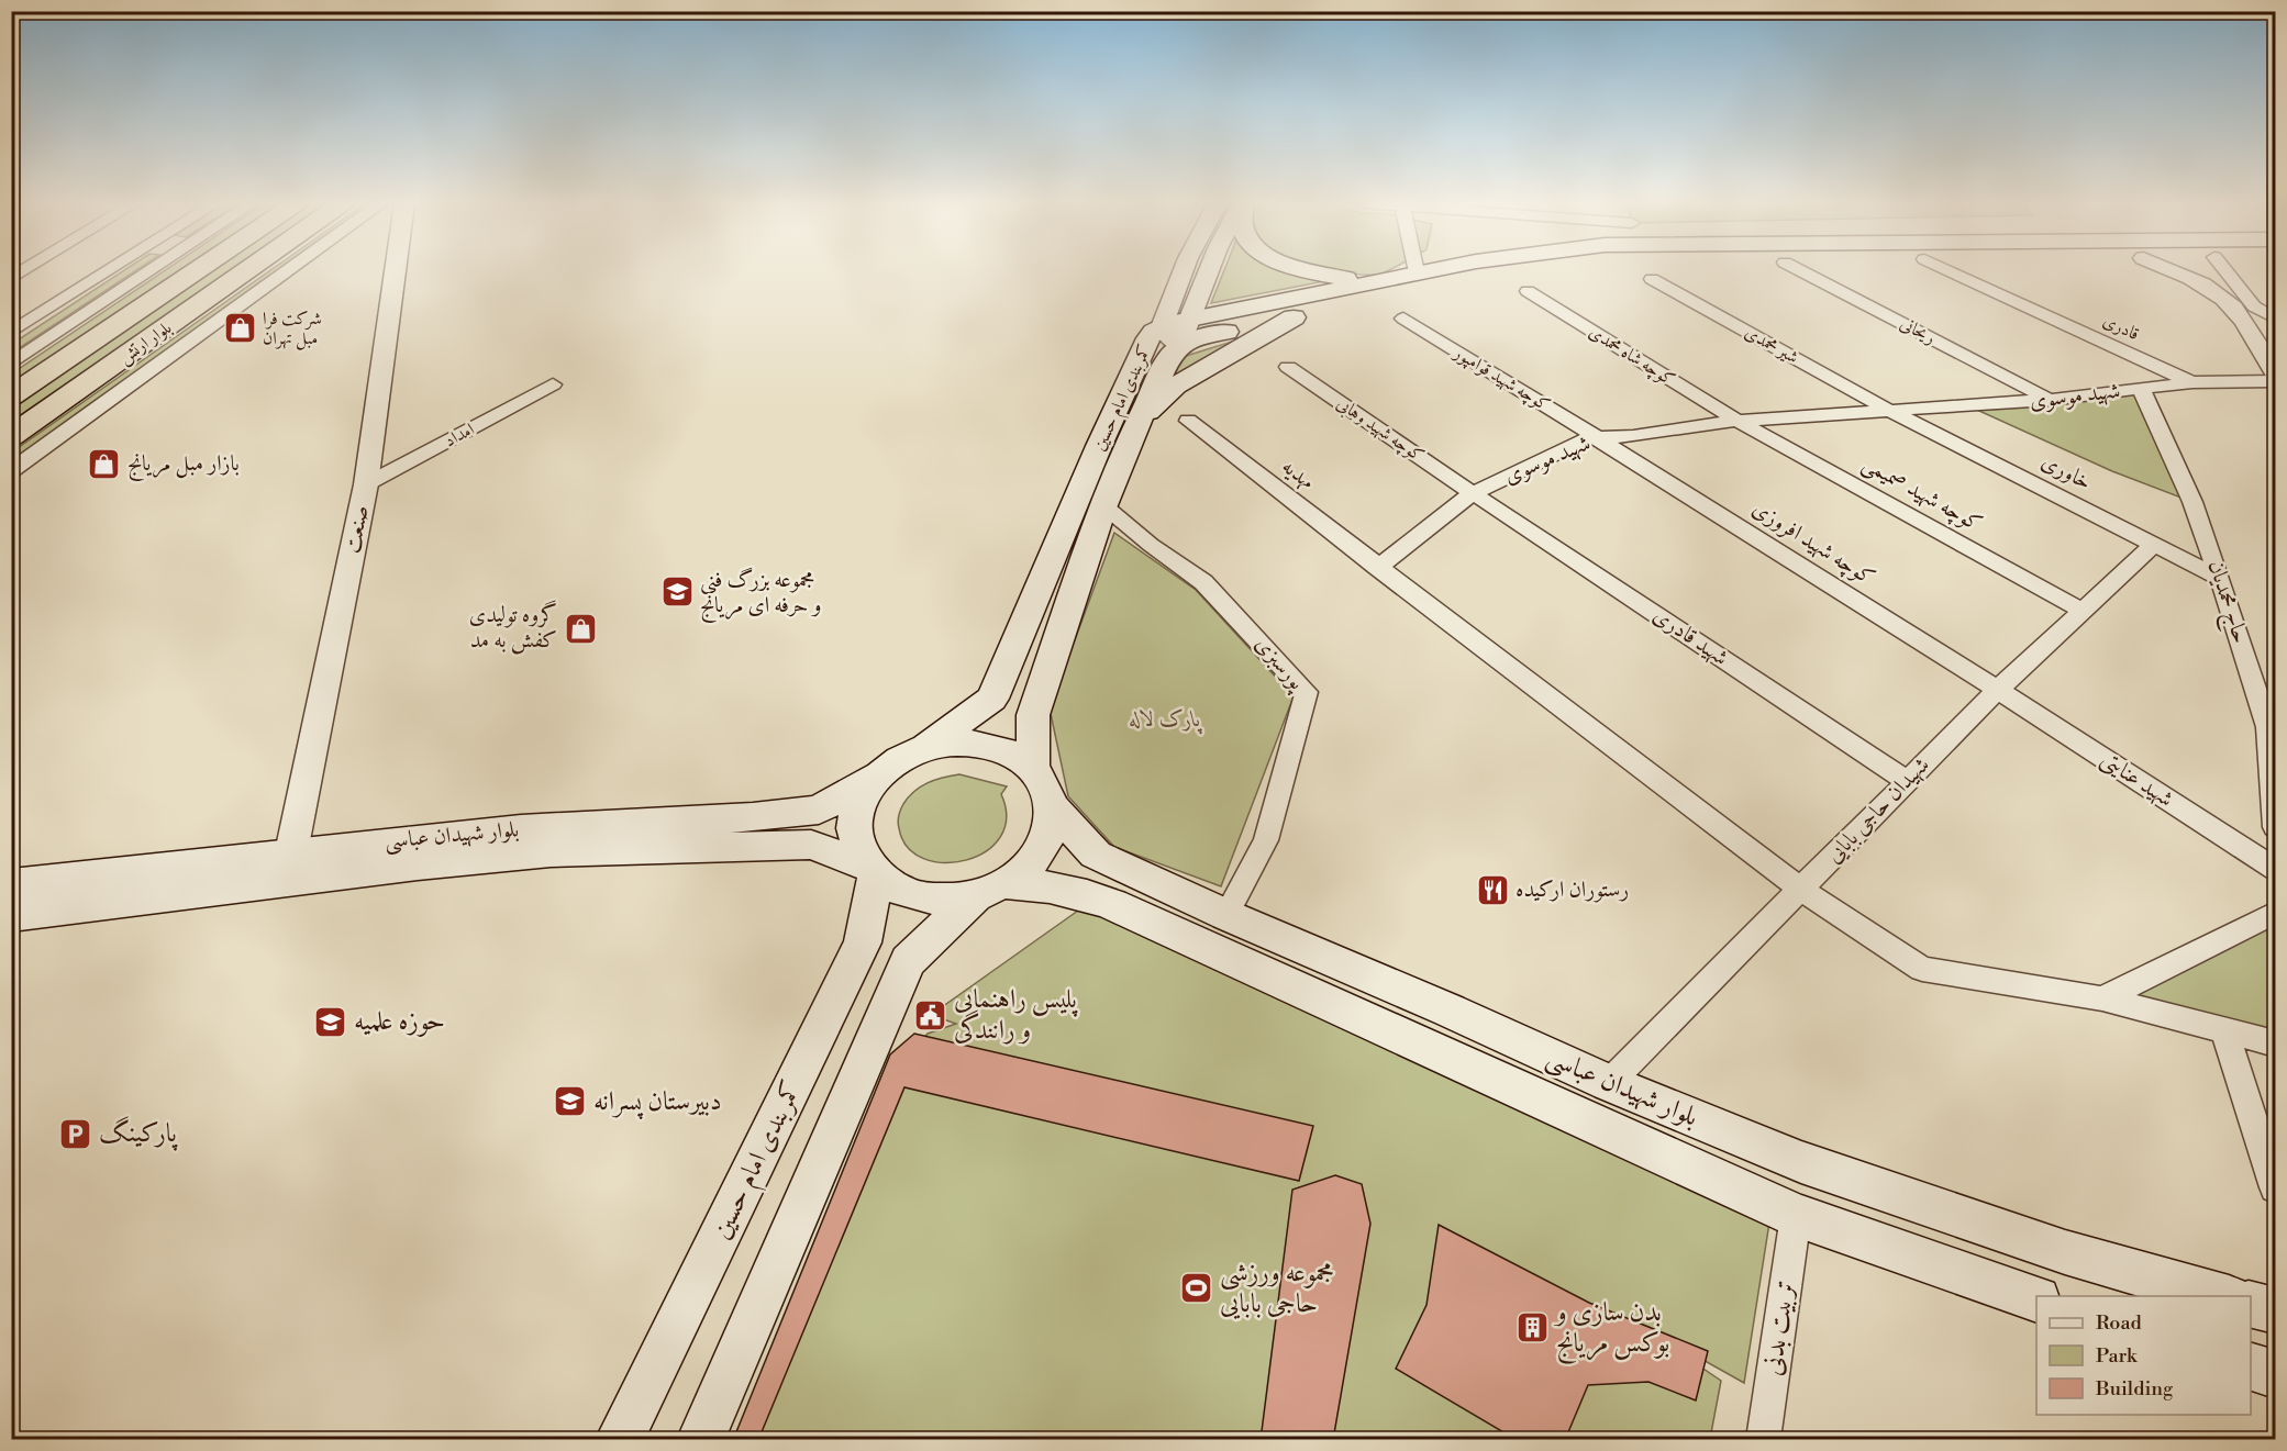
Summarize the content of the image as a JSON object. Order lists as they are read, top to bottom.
{
  "streets": {
    "highway": ["بلوار ارتش"],
    "main road": ["کمربندی امام حسین", "بلوار شهیدان عباسی"],
    "street": [
      "قادری",
      "ریحانی",
      "شیر محمدی",
      "کوچه شاه محمدی",
      "کوچه شهید قوامپور",
      "شهید موسوی",
      "کوچه شهید وهابی",
      "امداد",
      "خاوری",
      "مهدیه",
      "کوچه شهید صمیمی",
      "صنعت",
      "کوچه شهید افروزی",
      "حاج محمدیان",
      "شهید قادری",
      "پورسبزی",
      "شهید عنایتی",
      "شهیدان حاجی بابایی",
      "تربیت بدنی"
    ]
  },
  "crossings": [
    ["قادری", "شهید موسوی"],
    ["ریحانی", "شهید موسوی"],
    ["شیر محمدی", "شهید موسوی"],
    ["شیر محمدی", "خاوری"],
    ["کوچه شاه محمدی", "شهید موسوی"],
    ["کوچه شاه محمدی", "کوچه شهید صمیمی"],
    ["کوچه شهید قوامپور", "شهید موسوی"],
    ["کوچه شهید قوامپور", "کوچه شهید افروزی"],
    ["شهید موسوی", "کوچه شهید وهابی"],
    ["شهید موسوی", "خاوری"],
    ["شهید موسوی", "مهدیه"],
    ["شهید موسوی", "کوچه شهید صمیمی"],
    ["شهید موسوی", "کوچه شهید افروزی"],
    ["شهید موسوی", "حاج محمدیان"],
    ["شهید موسوی", "شهید قادری"],
    ["کمربندی امام حسین", "پورسبزی"],
    ["کمربندی امام حسین", "بلوار شهیدان عباسی"],
    ["کوچه شهید وهابی", "شهید قادری"],
    ["امداد", "صنعت"],
    ["خاوری", "حاج محمدیان"],
    ["خاوری", "شهیدان حاجی بابایی"],
    ["کوچه شهید صمیمی", "شهیدان حاجی بابایی"],
    ["صنعت", "بلوار شهیدان عباسی"],
    ["کوچه شهید افروزی", "شهید عنایتی"],
    ["کوچه شهید افروزی", "شهیدان حاجی بابایی"],
    ["شهید قادری", "شهیدان حاجی بابایی"],
    ["پورسبزی", "بلوار شهیدان عباسی"],
    ["شهید عنایتی", "شهیدان حاجی بابایی"],
    ["شهیدان حاجی بابایی", "بلوار شهیدان عباسی"],
    ["بلوار شهیدان عباسی", "تربیت بدنی"]
  ],
  "parks": ["پارک لاله"],
  "places": {
    "shop": ["شرکت فرا مبل تهران", "بازار مبل مریانج", "گروه تولیدی کفش به مد"],
    "school or university": ["مجموعه بزرگ فنی و حرفه ای مریانج", "حوزه علمیه", "دبیرستان پسرانه"],
    "restaurant": ["رستوران ارکیده"],
    "public building": ["پلیس راهنمایی و رانندگی"],
    "parking": ["پارکینگ"],
    "sports": ["مجموعه ورزشی حاجی بابایی"],
    "building": ["بدن سازی و بوکس مریانج"]
  },
  "legend": ["Road", "Park", "Building"]
}
